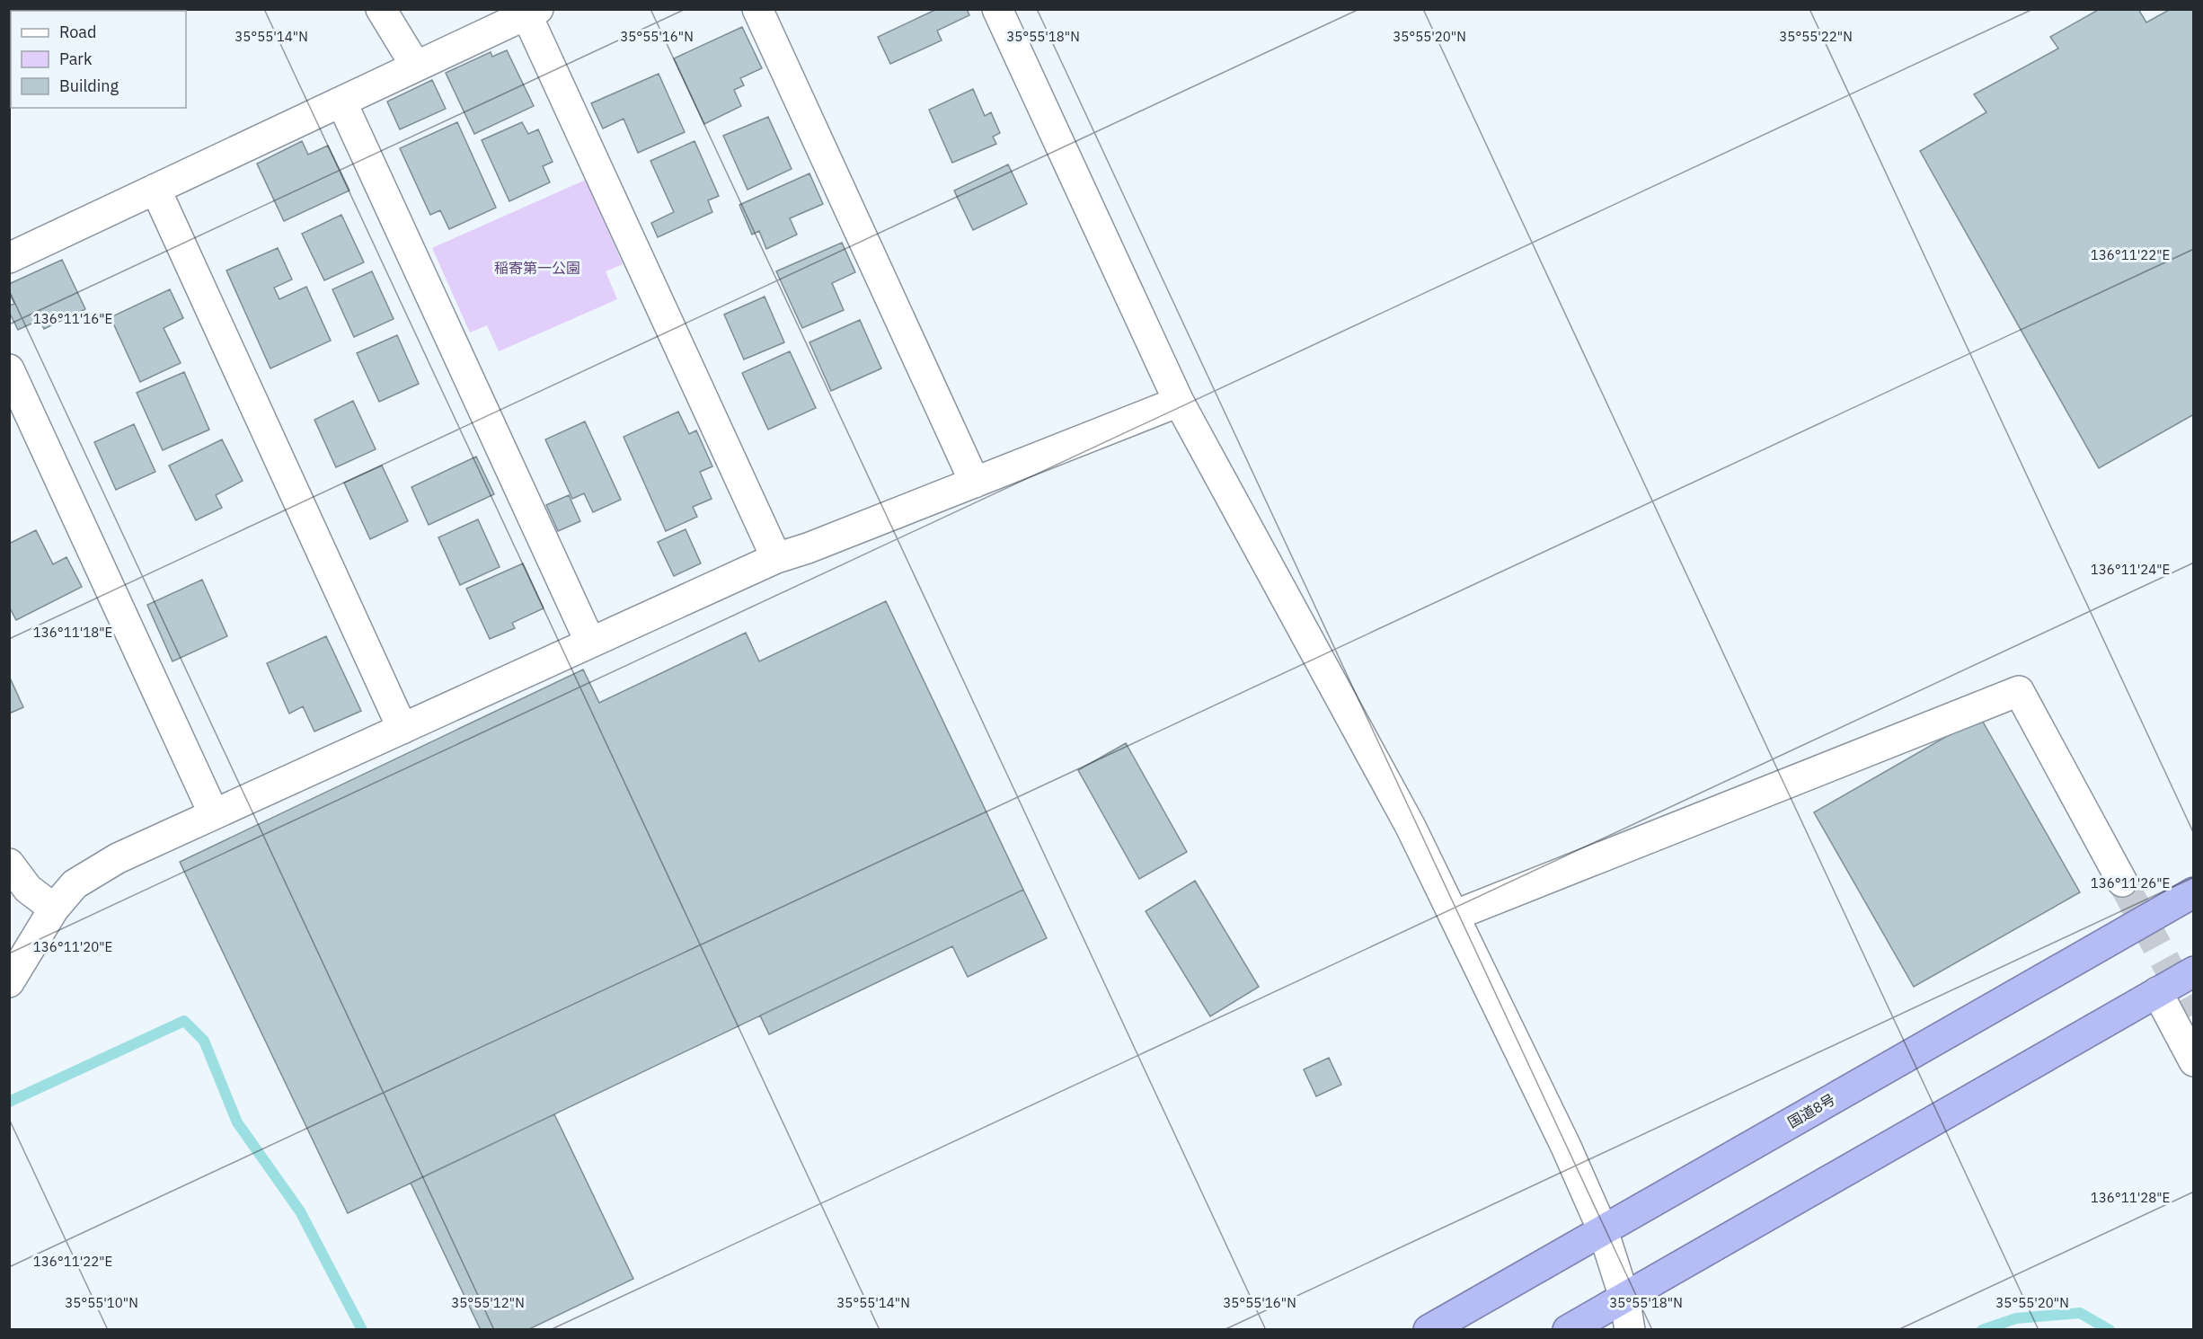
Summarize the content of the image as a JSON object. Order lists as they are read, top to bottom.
{
  "streets": {
    "highway": ["国道8号"]
  },
  "parks": ["稲寄第一公園"],
  "legend": ["Road", "Park", "Building"],
  "coordinates": [
    "35°55'14\"N",
    "35°55'16\"N",
    "35°55'18\"N",
    "35°55'20\"N",
    "35°55'22\"N",
    "136°11'22\"E",
    "136°11'16\"E",
    "136°11'24\"E",
    "136°11'18\"E",
    "136°11'26\"E",
    "136°11'20\"E",
    "136°11'28\"E",
    "35°55'10\"N",
    "35°55'12\"N"
  ]
}
